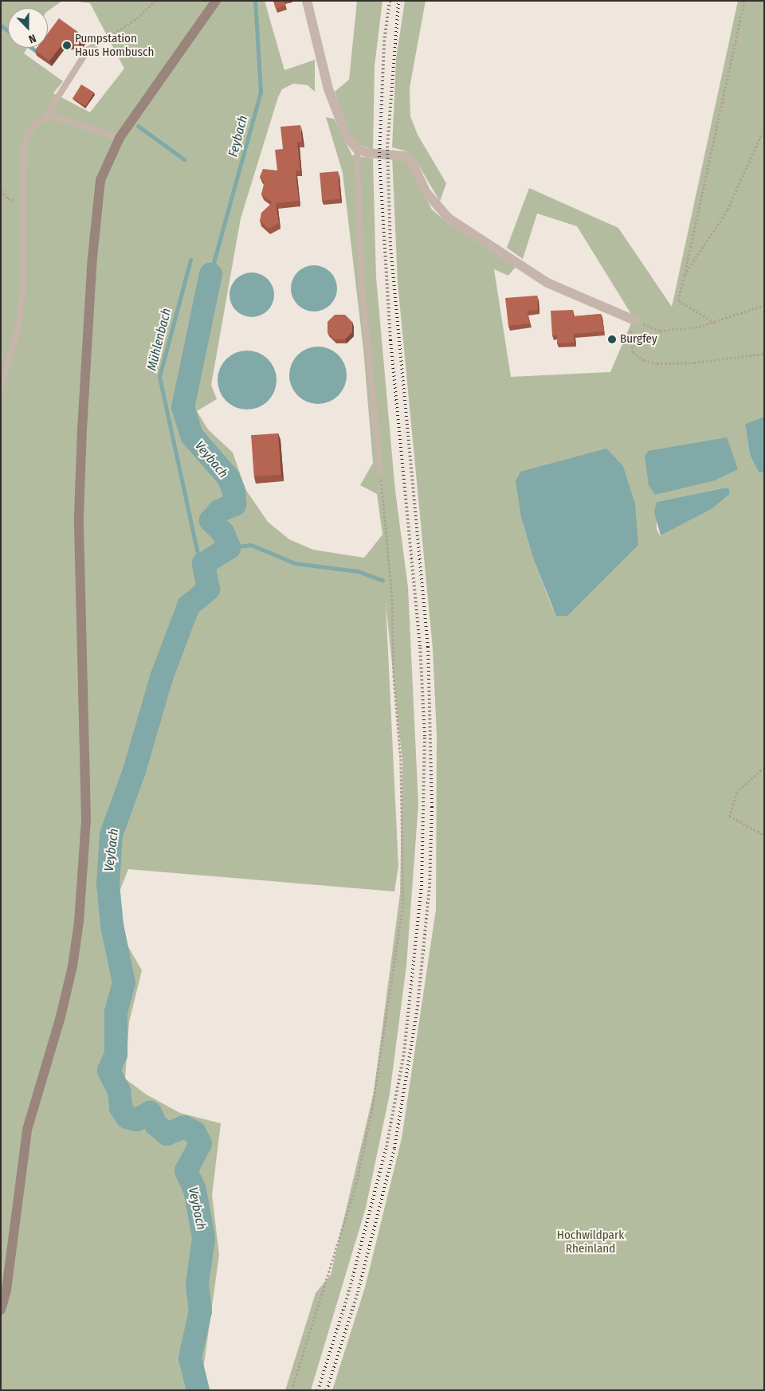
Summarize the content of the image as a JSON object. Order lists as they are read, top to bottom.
{
  "water": ["Feybach", "Mühlenbach", "Veybach"],
  "parks": ["Hochwildpark Rheinland"],
  "places": ["Pumpstation Haus Hombusch", "Burgfey"],
  "north": "bottom"
}
